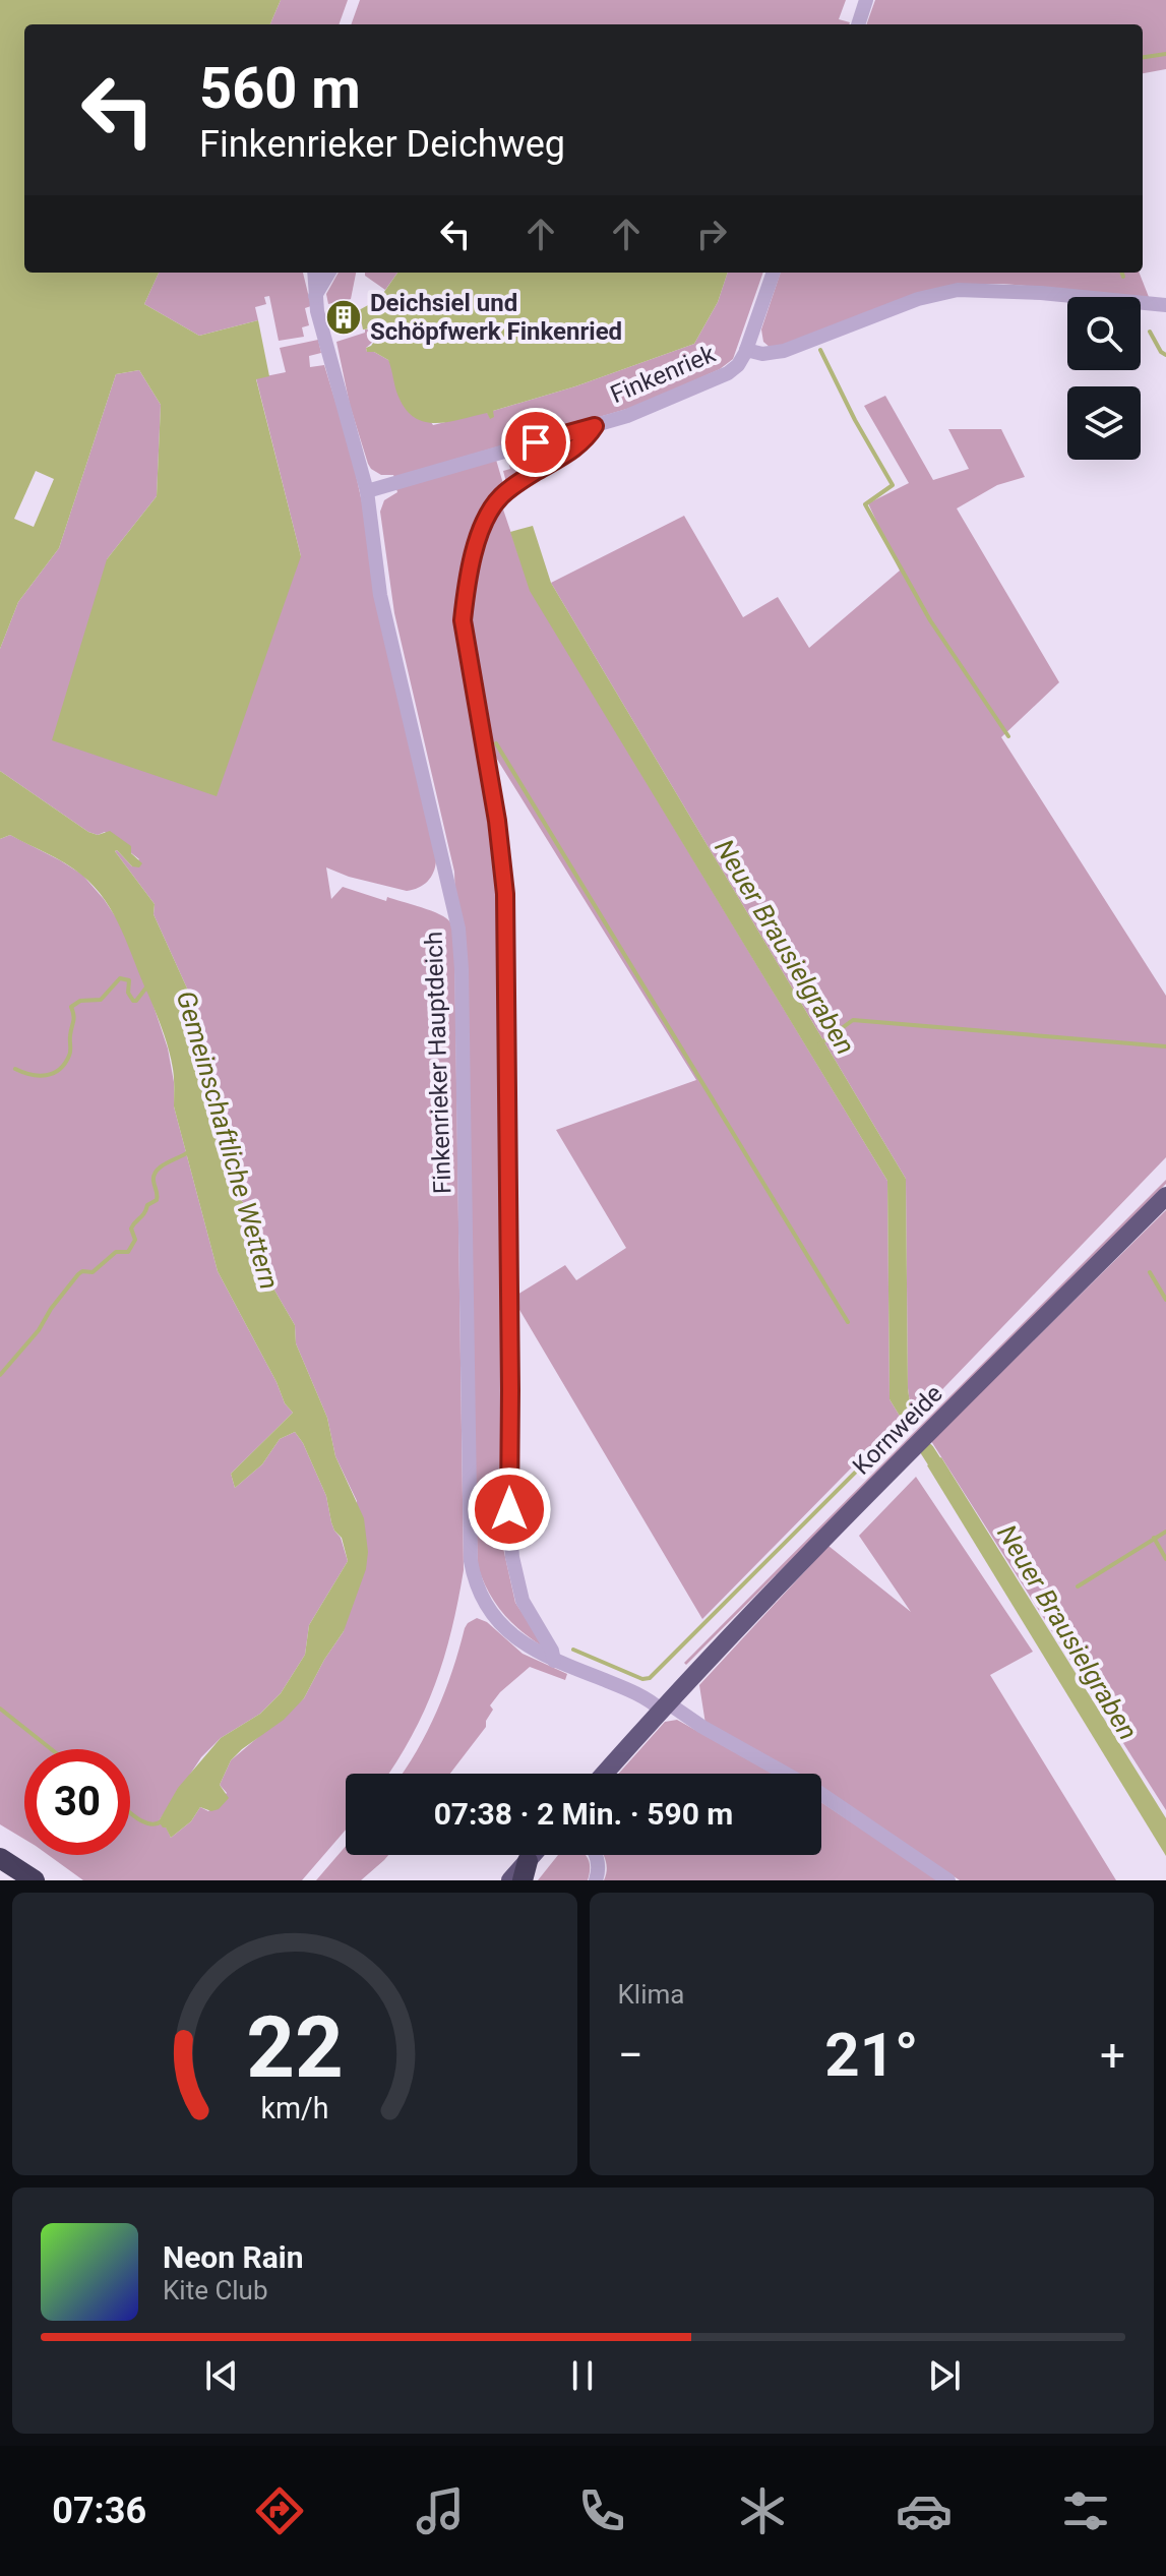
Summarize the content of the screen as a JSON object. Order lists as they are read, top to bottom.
{
  "streets": {
    "main road": ["Kornweide"],
    "street": ["Finkenriek", "Finkenrieker Hauptdeich"]
  },
  "crossings": [
    ["Finkenriek", "Finkenrieker Hauptdeich"],
    ["Finkenrieker Hauptdeich", "Kornweide"]
  ],
  "water": ["Neuer Brausielgraben", "Gemeinschaftliche Wettern"],
  "places": {
    "building": ["Deichsiel und Schöpfwerk Finkenried"]
  },
  "page": {
    "turn": ["560 m", "Finkenrieker Deichweg"],
    "limit": "30",
    "trip": "07:38 · 2 Min. · 590 m",
    "tile": "Klima",
    "heat": ["−", "21°", "+"],
    "song": ["Neon Rain", "Kite Club"],
    "tabs": "07:36",
    "gauge": ["22", "km/h"]
  }
}
